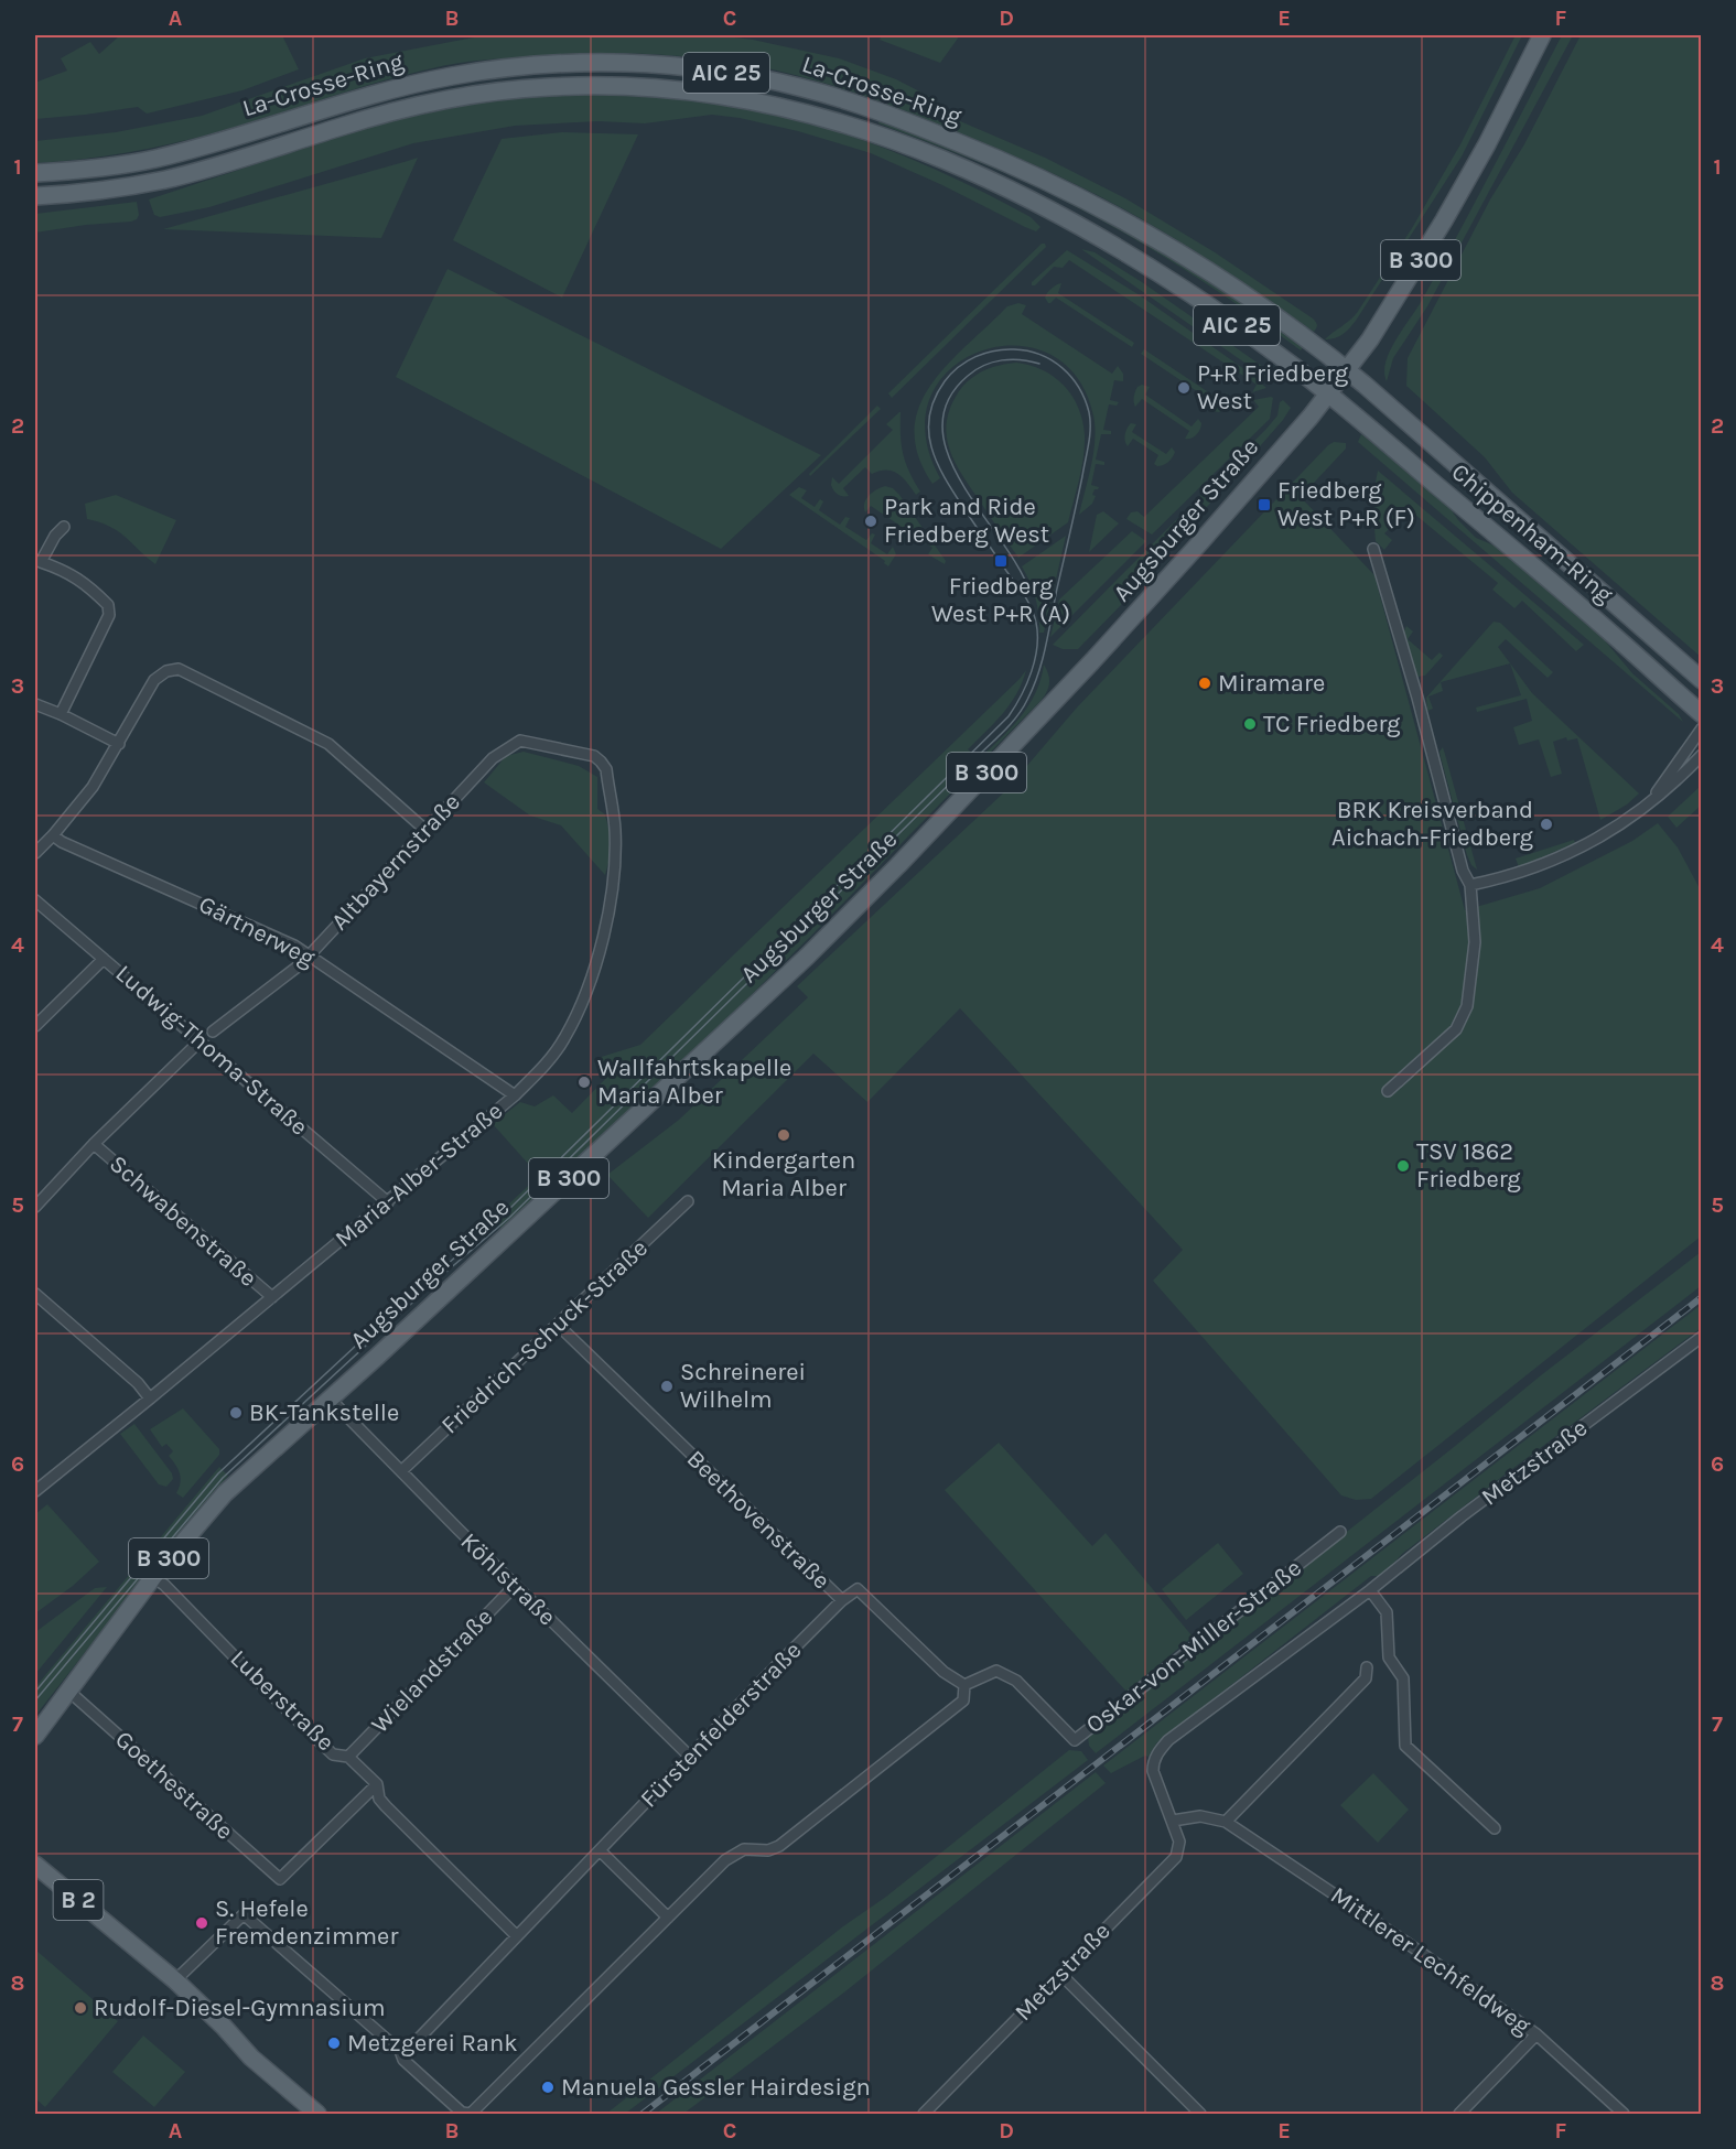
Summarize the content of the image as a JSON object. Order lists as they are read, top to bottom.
{
  "streets": {
    "main road": [
      "AIC 25",
      "La-Crosse-Ring",
      "B 300",
      "Augsburger Straße",
      "Chippenham-Ring",
      "B 2"
    ],
    "street": [
      "Altbayernstraße",
      "Gärtnerweg",
      "Ludwig-Thoma-Straße",
      "Maria-Alber-Straße",
      "Schwabenstraße",
      "Friedrich-Schuck-Straße",
      "Metzstraße",
      "Beethovenstraße",
      "Köhlstraße",
      "Oskar-von-Miller-Straße",
      "Wielandstraße",
      "Luberstraße",
      "Fürstenfelderstraße",
      "Goethestraße",
      "Mittlerer Lechfeldweg"
    ]
  },
  "crossings": [
    ["La-Crosse-Ring", "Augsburger Straße"],
    ["La-Crosse-Ring", "Chippenham-Ring"],
    ["Augsburger Straße", "Chippenham-Ring"],
    ["Augsburger Straße", "Köhlstraße"],
    ["Augsburger Straße", "Luberstraße"],
    ["Augsburger Straße", "Goethestraße"],
    ["Altbayernstraße", "Gärtnerweg"],
    ["Altbayernstraße", "Maria-Alber-Straße"],
    ["Gärtnerweg", "Maria-Alber-Straße"],
    ["Ludwig-Thoma-Straße", "Maria-Alber-Straße"],
    ["Maria-Alber-Straße", "Schwabenstraße"],
    ["Friedrich-Schuck-Straße", "Beethovenstraße"],
    ["Friedrich-Schuck-Straße", "Köhlstraße"],
    ["Beethovenstraße", "Oskar-von-Miller-Straße"],
    ["Beethovenstraße", "Fürstenfelderstraße"],
    ["Köhlstraße", "Wielandstraße"],
    ["Köhlstraße", "Fürstenfelderstraße"],
    ["Wielandstraße", "Luberstraße"],
    ["Luberstraße", "Fürstenfelderstraße"],
    ["Luberstraße", "Goethestraße"]
  ],
  "places": {
    "other": [
      "P+R Friedberg West",
      "Park and Ride Friedberg West",
      "Miramare",
      "TC Friedberg",
      "BRK Kreisverband Aichach-Friedberg",
      "Wallfahrtskapelle Maria Alber",
      "Kindergarten Maria Alber",
      "TSV 1862 Friedberg",
      "Schreinerei Wilhelm",
      "BK-Tankstelle",
      "S. Hefele Fremdenzimmer",
      "Rudolf-Diesel-Gymnasium",
      "Metzgerei Rank",
      "Manuela Gessler Hairdesign"
    ],
    "transit": ["Friedberg West P+R (F)", "Friedberg West P+R (A)"]
  },
  "grid": {
    "columns": [
      "A",
      "B",
      "C",
      "D",
      "E",
      "F"
    ],
    "rows": [
      "1",
      "2",
      "3",
      "4",
      "5",
      "6",
      "7",
      "8"
    ]
  }
}
